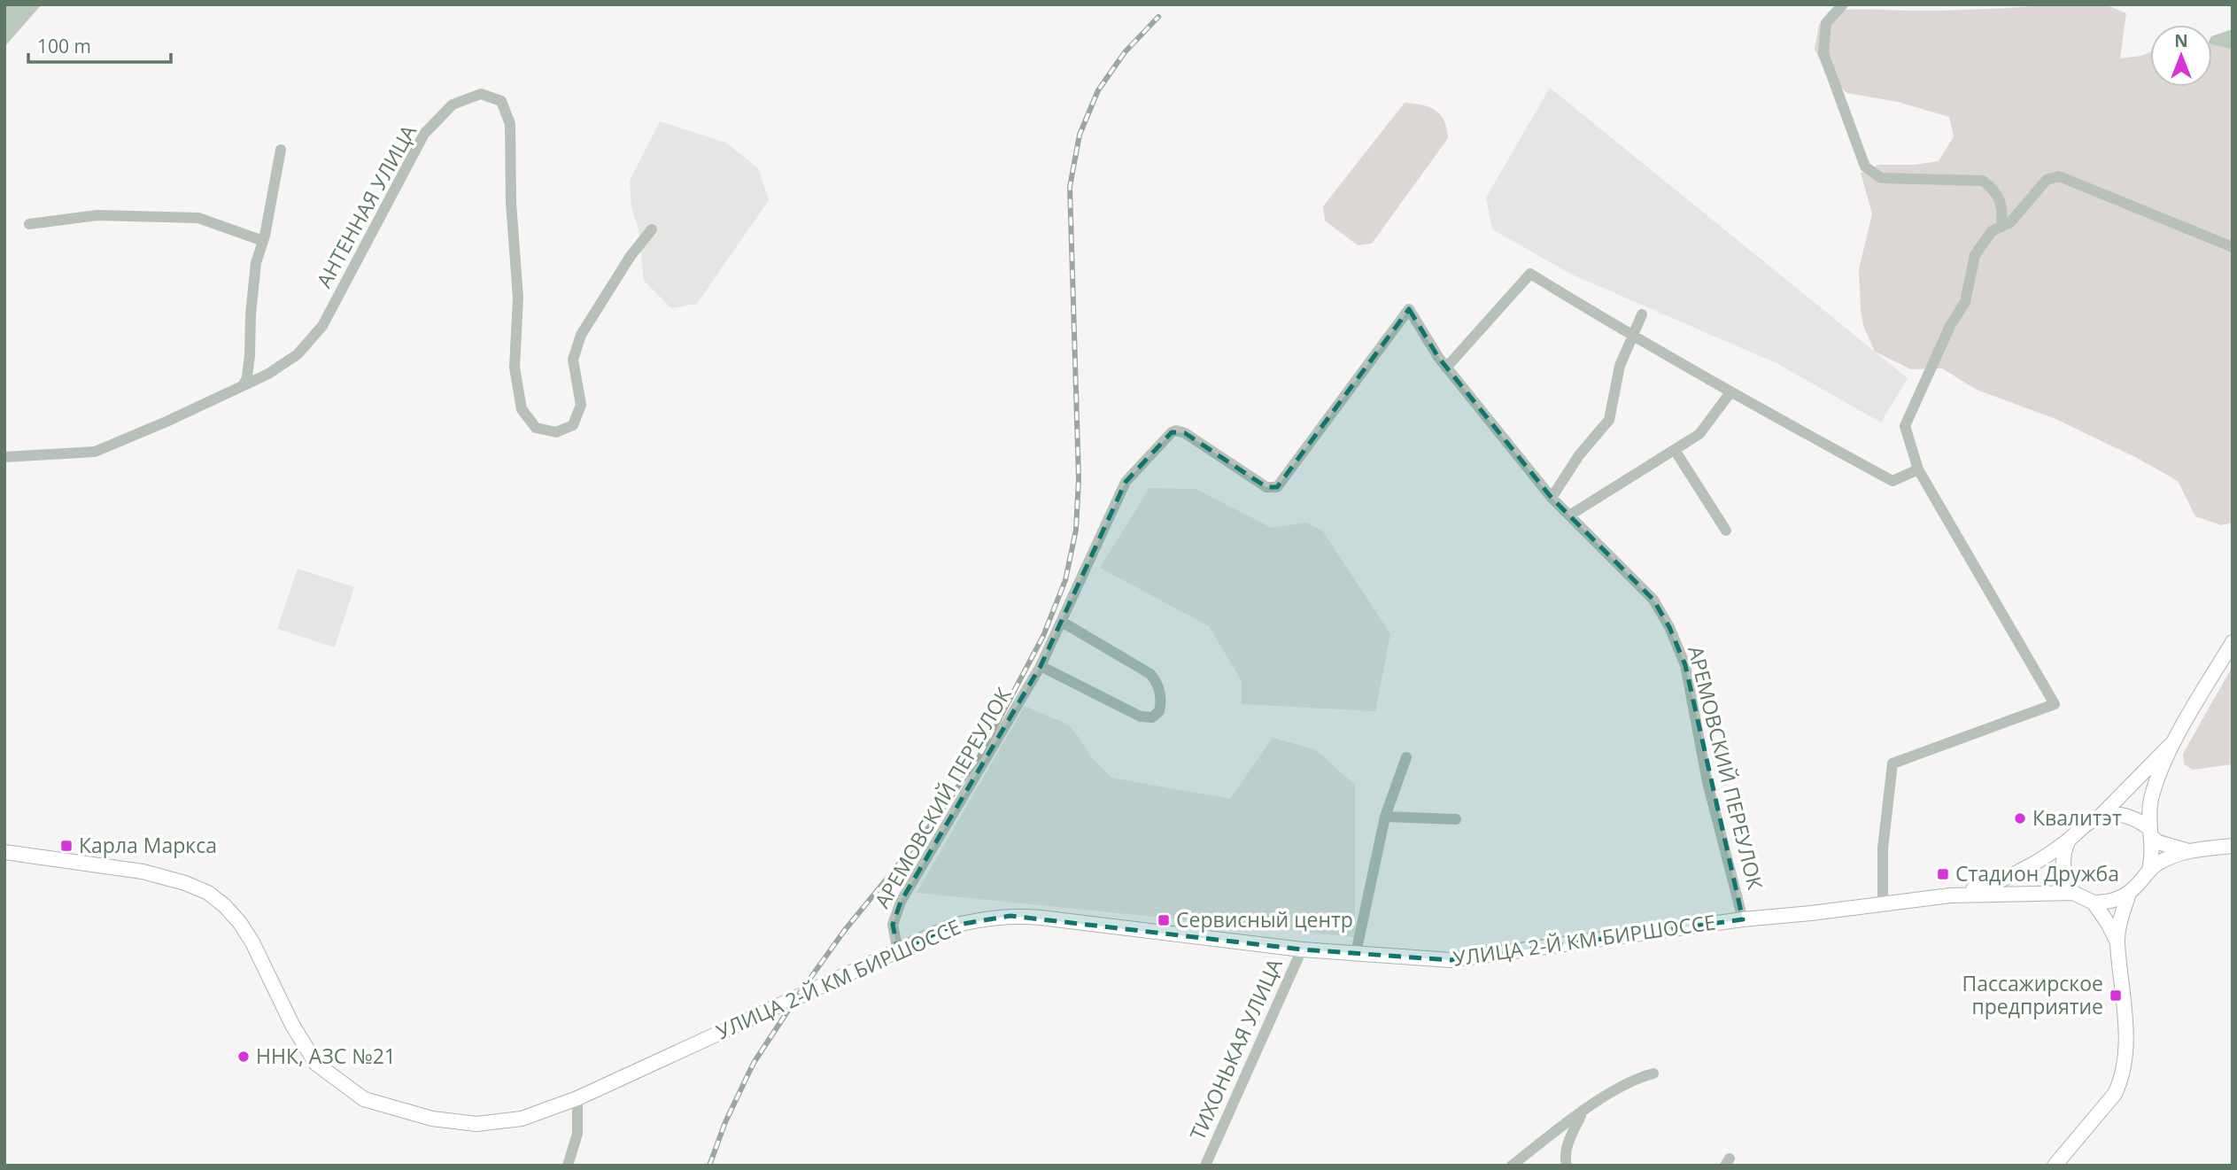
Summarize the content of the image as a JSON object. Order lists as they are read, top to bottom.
{
  "streets": {
    "main road": ["УЛИЦА 2-Й КМ БИРШОССЕ"],
    "street": ["АНТЕННАЯ УЛИЦА", "АРЕМОВСКИЙ ПЕРЕУЛОК", "ТИХОНЬКАЯ УЛИЦА"]
  },
  "crossings": [
    ["АРЕМОВСКИЙ ПЕРЕУЛОК", "УЛИЦА 2-Й КМ БИРШОССЕ"],
    ["УЛИЦА 2-Й КМ БИРШОССЕ", "ТИХОНЬКАЯ УЛИЦА"]
  ],
  "places": {
    "other": ["Квалитэт", "ННК, АЗС №21"],
    "transit": [
      "Карла Маркса",
      "Стадион Дружба",
      "Сервисный центр",
      "Пассажирское предприятие"
    ]
  },
  "scale_bar": "100 m",
  "north": "top"
}
